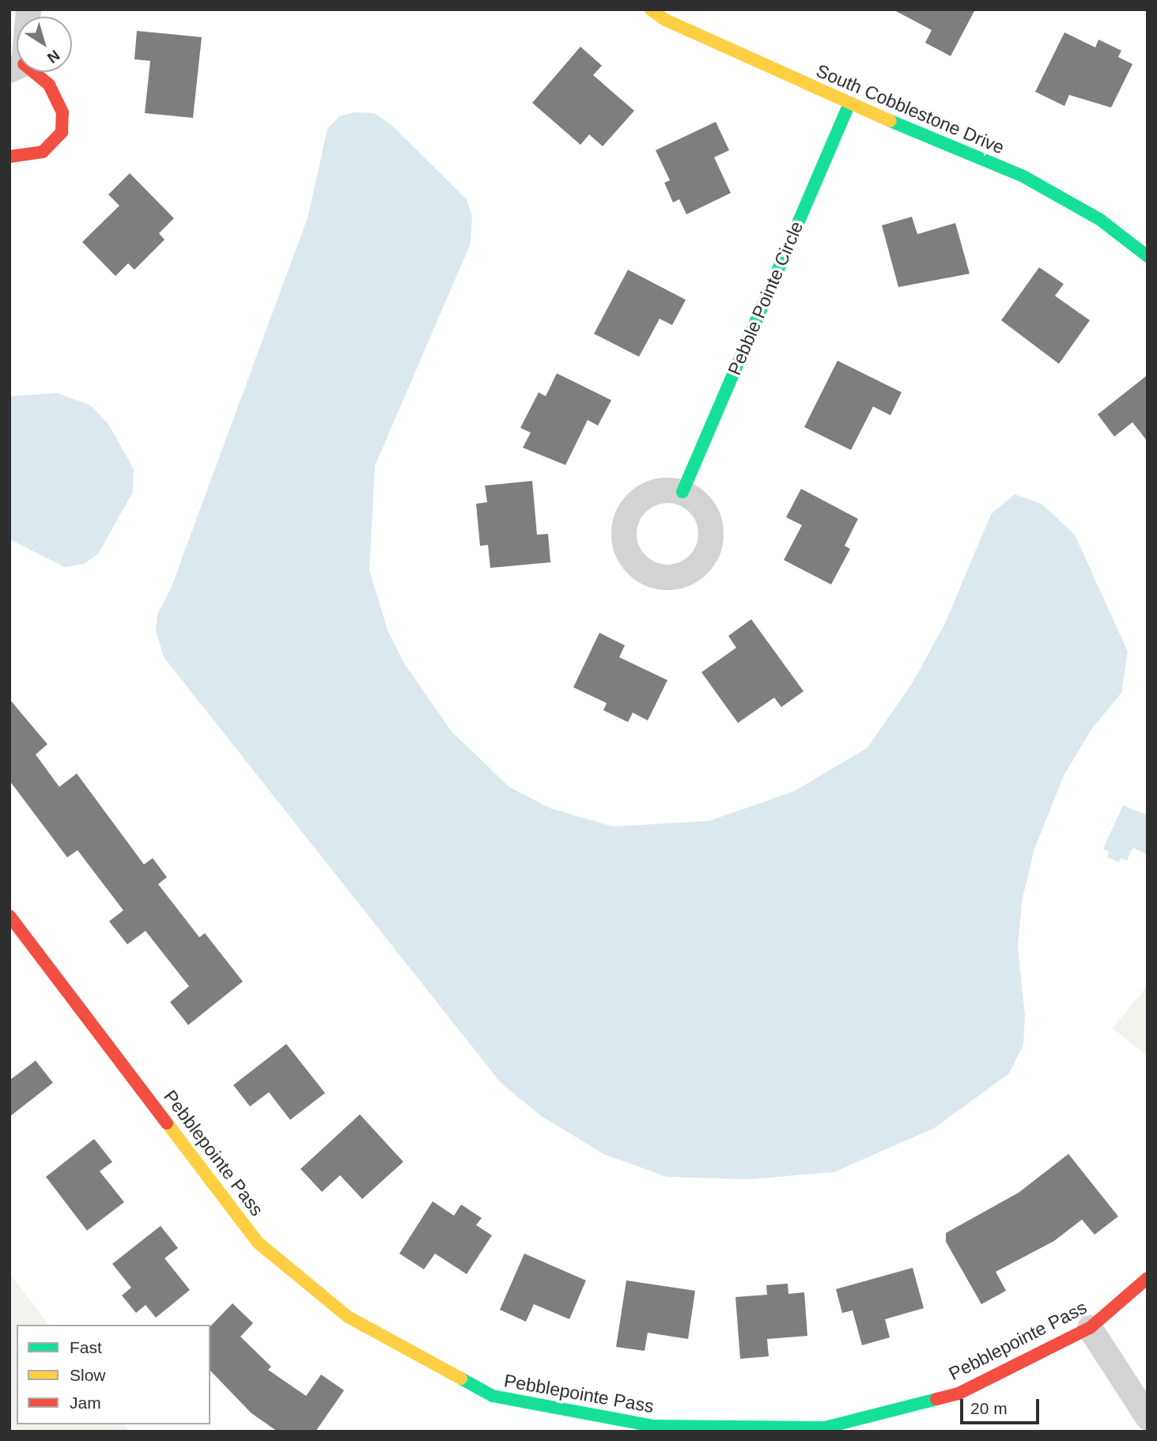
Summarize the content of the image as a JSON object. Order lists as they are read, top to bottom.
{
  "streets": {
    "street": ["South Cobblestone Drive", "Pebble Pointe Circle", "Pebblepointe Pass"]
  },
  "crossings": [
    ["South Cobblestone Drive", "Pebble Pointe Circle"]
  ],
  "legend": ["Fast", "Slow", "Jam"],
  "scale_bar": "20 m",
  "north": "bottom right"
}
